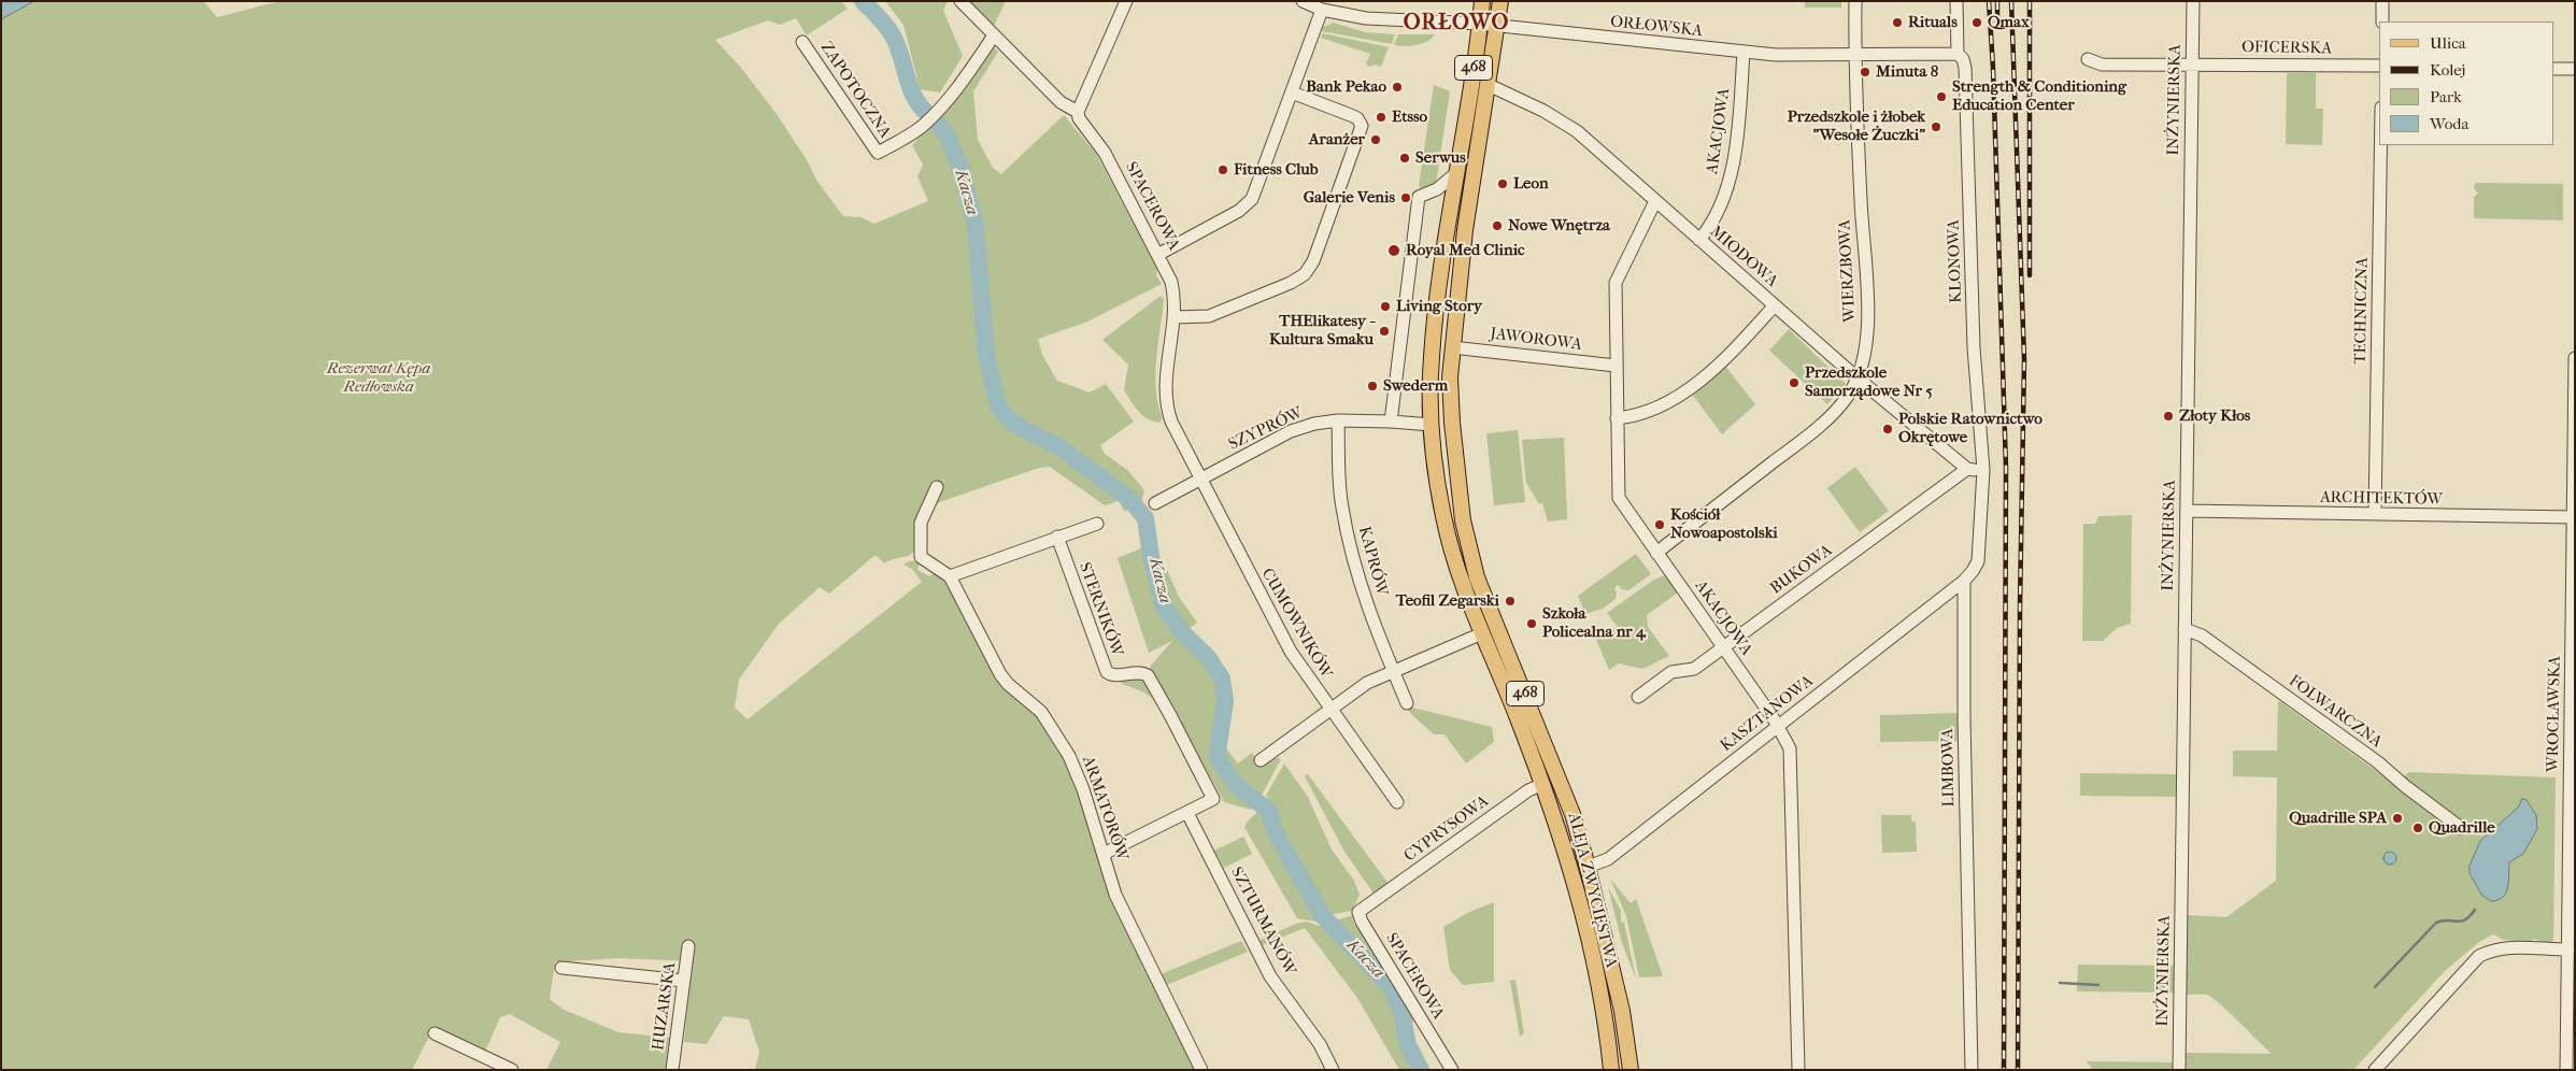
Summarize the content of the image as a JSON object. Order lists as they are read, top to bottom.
{
  "streets": {
    "main road": ["468", "ALEJA ZWYCIĘSTWA"],
    "street": [
      "ORŁOWSKA",
      "OFICERSKA",
      "ZAPOTOCZNA",
      "INŻYNIERSKA",
      "AKACJOWA",
      "SPACEROWA",
      "MIODOWA",
      "KLONOWA",
      "WIERZBOWA",
      "TECHNICZNA",
      "JAWOROWA",
      "SZYPRÓW",
      "ARCHITEKTÓW",
      "KAPRÓW",
      "BUKOWA",
      "STERNIKÓW",
      "CUMOWNIKÓW",
      "FOLWARCZNA",
      "KASZTANOWA",
      "WROCŁAWSKA",
      "LIMBOWA",
      "ARMATORÓW",
      "CYPRYSOWA",
      "SZTURMANÓW",
      "HUZARSKA"
    ]
  },
  "crossings": [
    ["ORŁOWSKA", "AKACJOWA"],
    ["ORŁOWSKA", "KLONOWA"],
    ["ORŁOWSKA", "WIERZBOWA"],
    ["ORŁOWSKA", "ALEJA ZWYCIĘSTWA"],
    ["OFICERSKA", "INŻYNIERSKA"],
    ["ZAPOTOCZNA", "SPACEROWA"],
    ["INŻYNIERSKA", "ARCHITEKTÓW"],
    ["INŻYNIERSKA", "FOLWARCZNA"],
    ["AKACJOWA", "MIODOWA"],
    ["AKACJOWA", "WIERZBOWA"],
    ["AKACJOWA", "JAWOROWA"],
    ["AKACJOWA", "BUKOWA"],
    ["AKACJOWA", "KASZTANOWA"],
    ["SPACEROWA", "SZYPRÓW"],
    ["SPACEROWA", "CUMOWNIKÓW"],
    ["SPACEROWA", "CYPRYSOWA"],
    ["MIODOWA", "WIERZBOWA"],
    ["MIODOWA", "BUKOWA"],
    ["MIODOWA", "ALEJA ZWYCIĘSTWA"],
    ["TECHNICZNA", "ARCHITEKTÓW"],
    ["JAWOROWA", "ALEJA ZWYCIĘSTWA"],
    ["SZYPRÓW", "KAPRÓW"],
    ["SZYPRÓW", "CUMOWNIKÓW"],
    ["SZYPRÓW", "ALEJA ZWYCIĘSTWA"],
    ["ARCHITEKTÓW", "WROCŁAWSKA"],
    ["STERNIKÓW", "SZTURMANÓW"],
    ["KASZTANOWA", "LIMBOWA"],
    ["KASZTANOWA", "ALEJA ZWYCIĘSTWA"],
    ["CYPRYSOWA", "ALEJA ZWYCIĘSTWA"]
  ],
  "districts": ["ORŁOWO"],
  "water": ["Kacza"],
  "parks": ["Rezerwat Kępa Redłowska"],
  "places": [
    "Rituals",
    "Qmax",
    "Minuta 8",
    "Bank Pekao",
    "Strength & Conditioning Education Center",
    "Etsso",
    "Przedszkole i żłobek \"Wesołe Żuczki\"",
    "Aranżer",
    "Serwus",
    "Fitness Club",
    "Leon",
    "Galerie Venis",
    "Nowe Wnętrza",
    "Royal Med Clinic",
    "Living Story",
    "THElikatesy - Kultura Smaku",
    "Przedszkole Samorządowe Nr 5",
    "Swederm",
    "Złoty Kłos",
    "Polskie Ratownictwo Okrętowe",
    "Kościół Nowoapostolski",
    "Teofil Zegarski",
    "Szkoła Policealna nr 4",
    "Quadrille SPA",
    "Quadrille"
  ],
  "legend": [
    "Ulica",
    "Kolej",
    "Park",
    "Woda"
  ]
}
